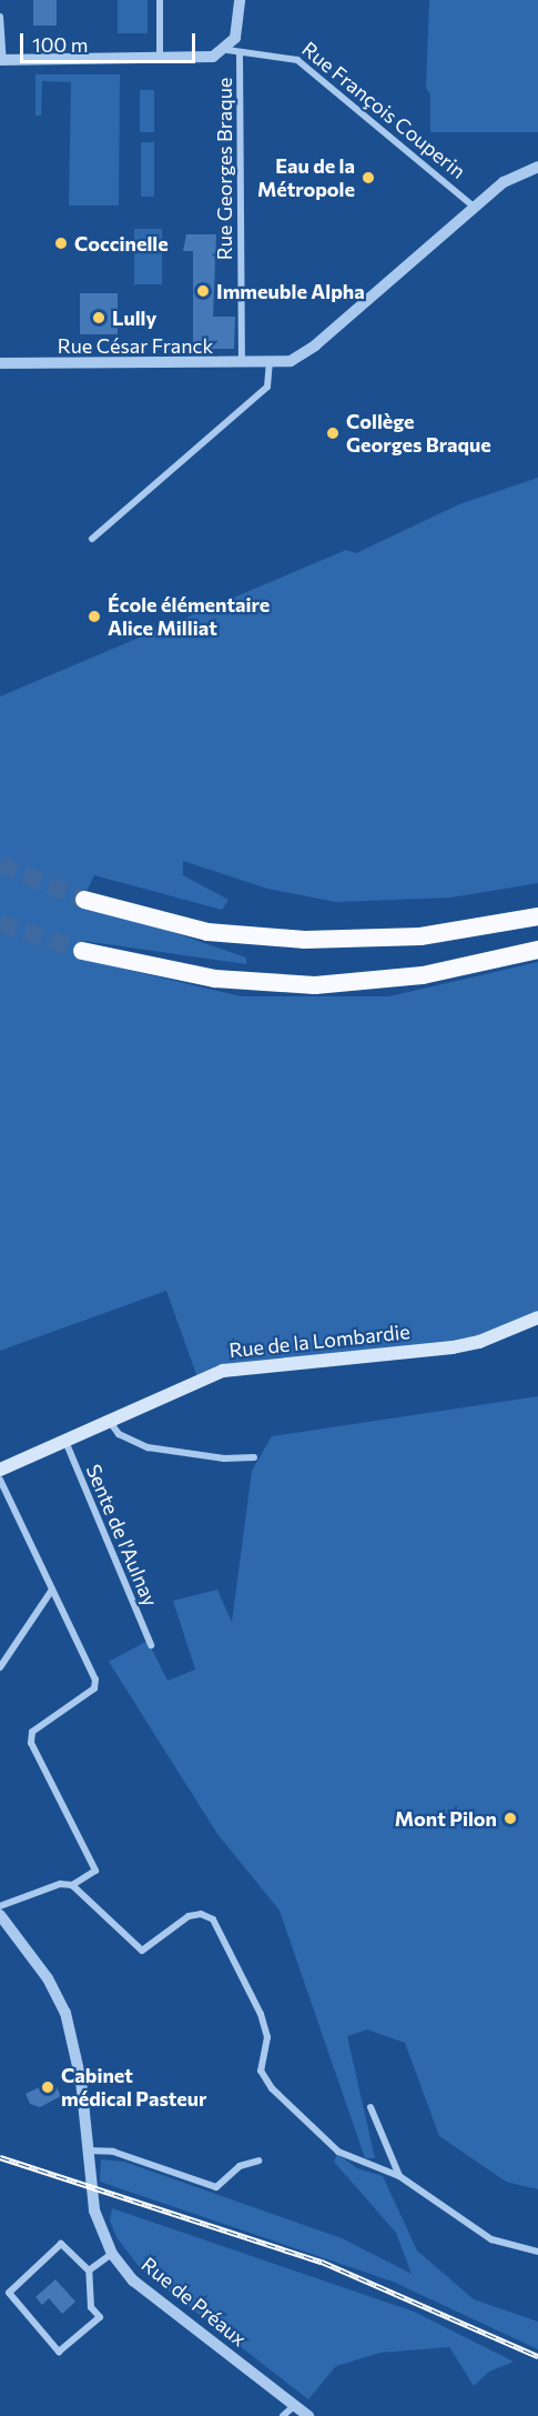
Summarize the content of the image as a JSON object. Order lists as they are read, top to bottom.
{
  "streets": {
    "main road": ["Rue de la Lombardie"],
    "street": [
      "Rue François Couperin",
      "Rue Georges Braque",
      "Rue César Franck",
      "Sente de l'Aulnay",
      "Rue de Préaux"
    ]
  },
  "crossings": [
    ["Rue François Couperin", "Rue Georges Braque"],
    ["Rue François Couperin", "Rue César Franck"],
    ["Rue Georges Braque", "Rue César Franck"],
    ["Rue de la Lombardie", "Sente de l'Aulnay"]
  ],
  "places": [
    "Eau de la Métropole",
    "Coccinelle",
    "Immeuble Alpha",
    "Lully",
    "Collège Georges Braque",
    "École élémentaire Alice Milliat",
    "Mont Pilon",
    "Cabinet médical Pasteur"
  ],
  "scale_bar": "100 m"
}
